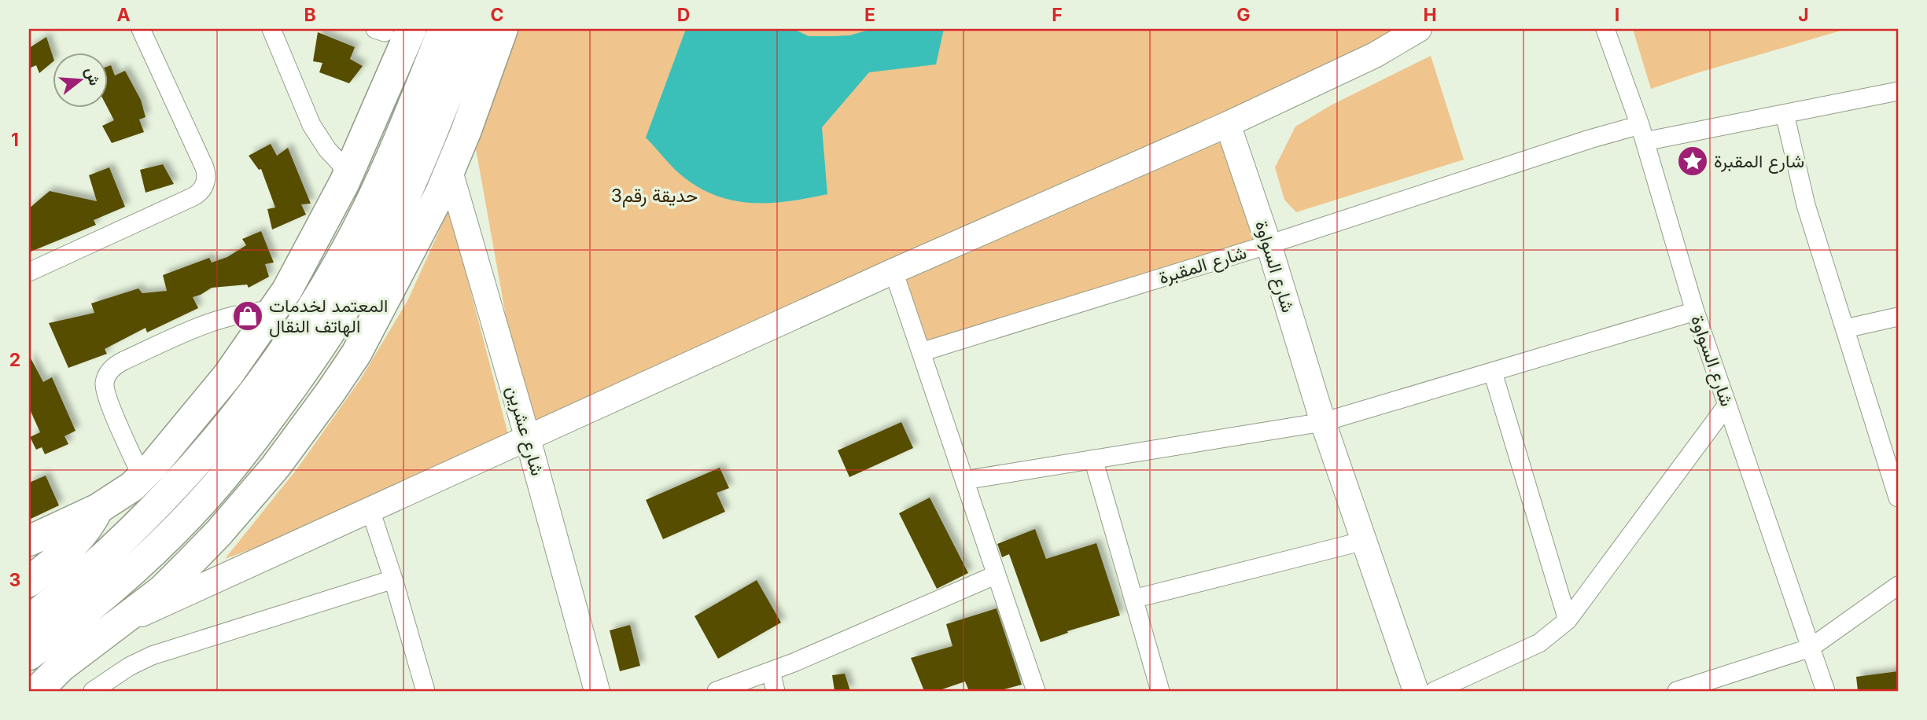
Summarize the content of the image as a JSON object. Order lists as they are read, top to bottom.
{
  "streets": {
    "street": ["شارع المقبرة", "شارع السواوة", "شارع عشرين"]
  },
  "crossings": [
    ["شارع المقبرة", "شارع السواوة"]
  ],
  "parks": ["حديقة رقم3"],
  "places": {
    "place": ["شارع المقبرة"],
    "shop": ["المعتمد لخدمات الهاتف النقال"]
  },
  "north": "right",
  "grid": {
    "columns": [
      "A",
      "B",
      "C",
      "D",
      "E",
      "F",
      "G",
      "H",
      "I",
      "J"
    ],
    "rows": ["1", "2", "3"]
  }
}
